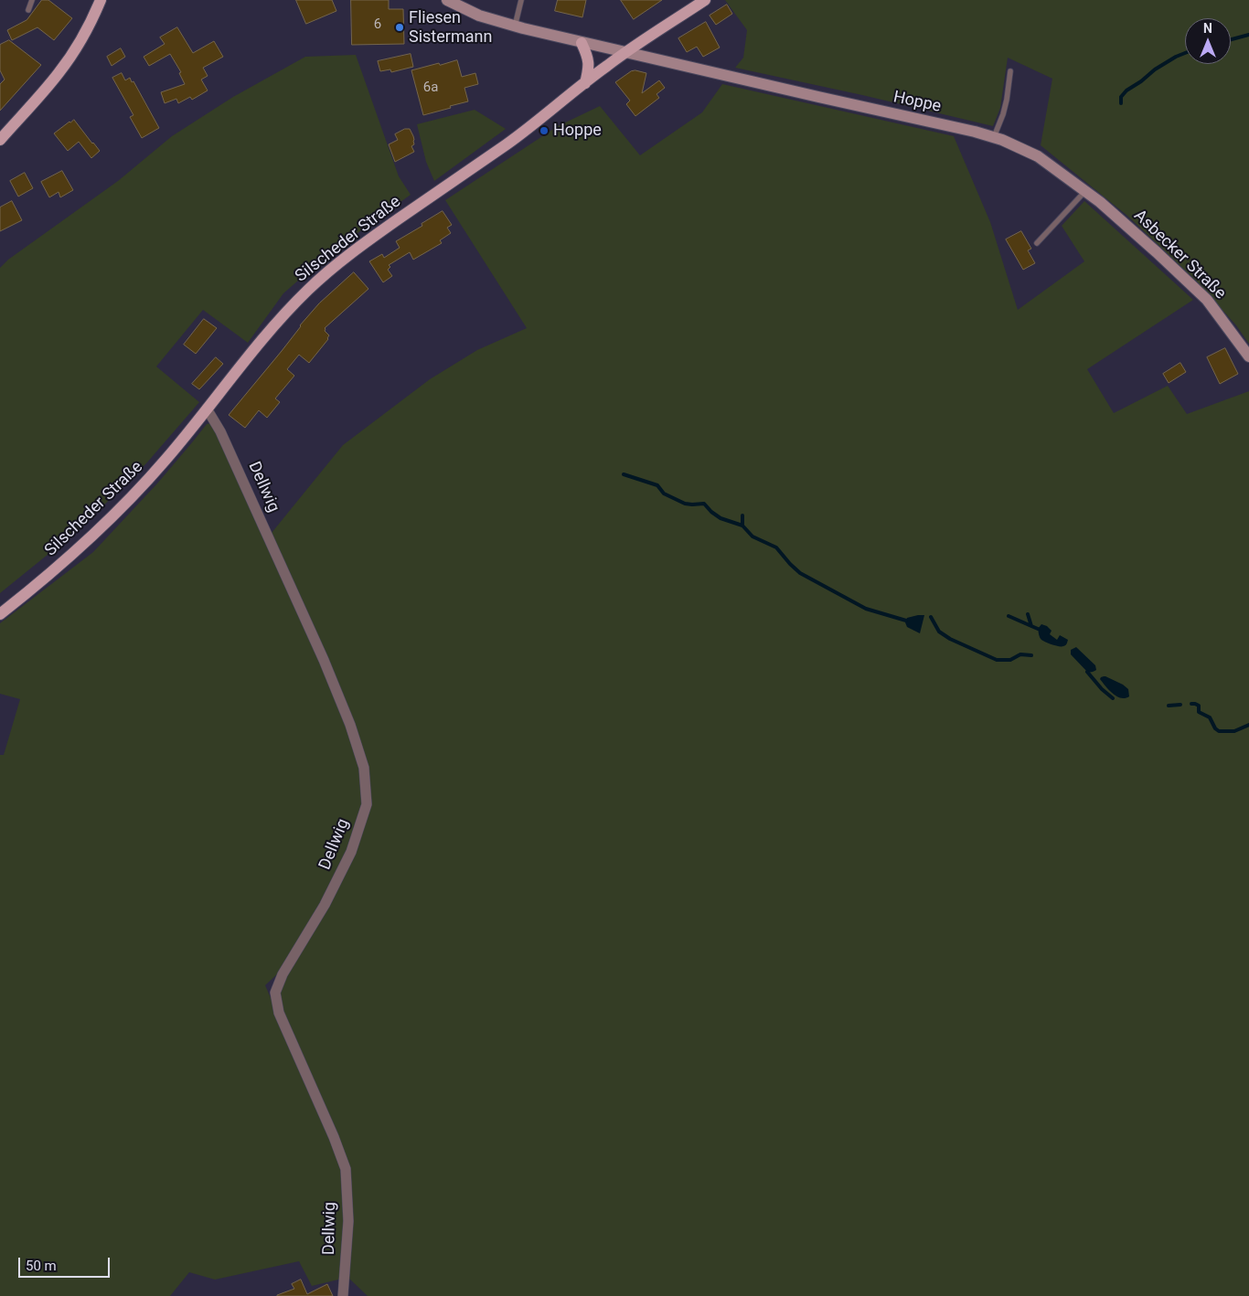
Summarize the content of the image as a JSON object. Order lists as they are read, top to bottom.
{
  "streets": {
    "main road": ["Hoppe", "Silscheder Straße", "Asbecker Straße"],
    "street": ["Dellwig"]
  },
  "crossings": [
    ["Hoppe", "Silscheder Straße"],
    ["Hoppe", "Asbecker Straße"],
    ["Silscheder Straße", "Dellwig"]
  ],
  "places": ["Fliesen Sistermann", "Hoppe"],
  "house_numbers": ["6", "6a"],
  "scale_bar": "50 m",
  "north": "top"
}
